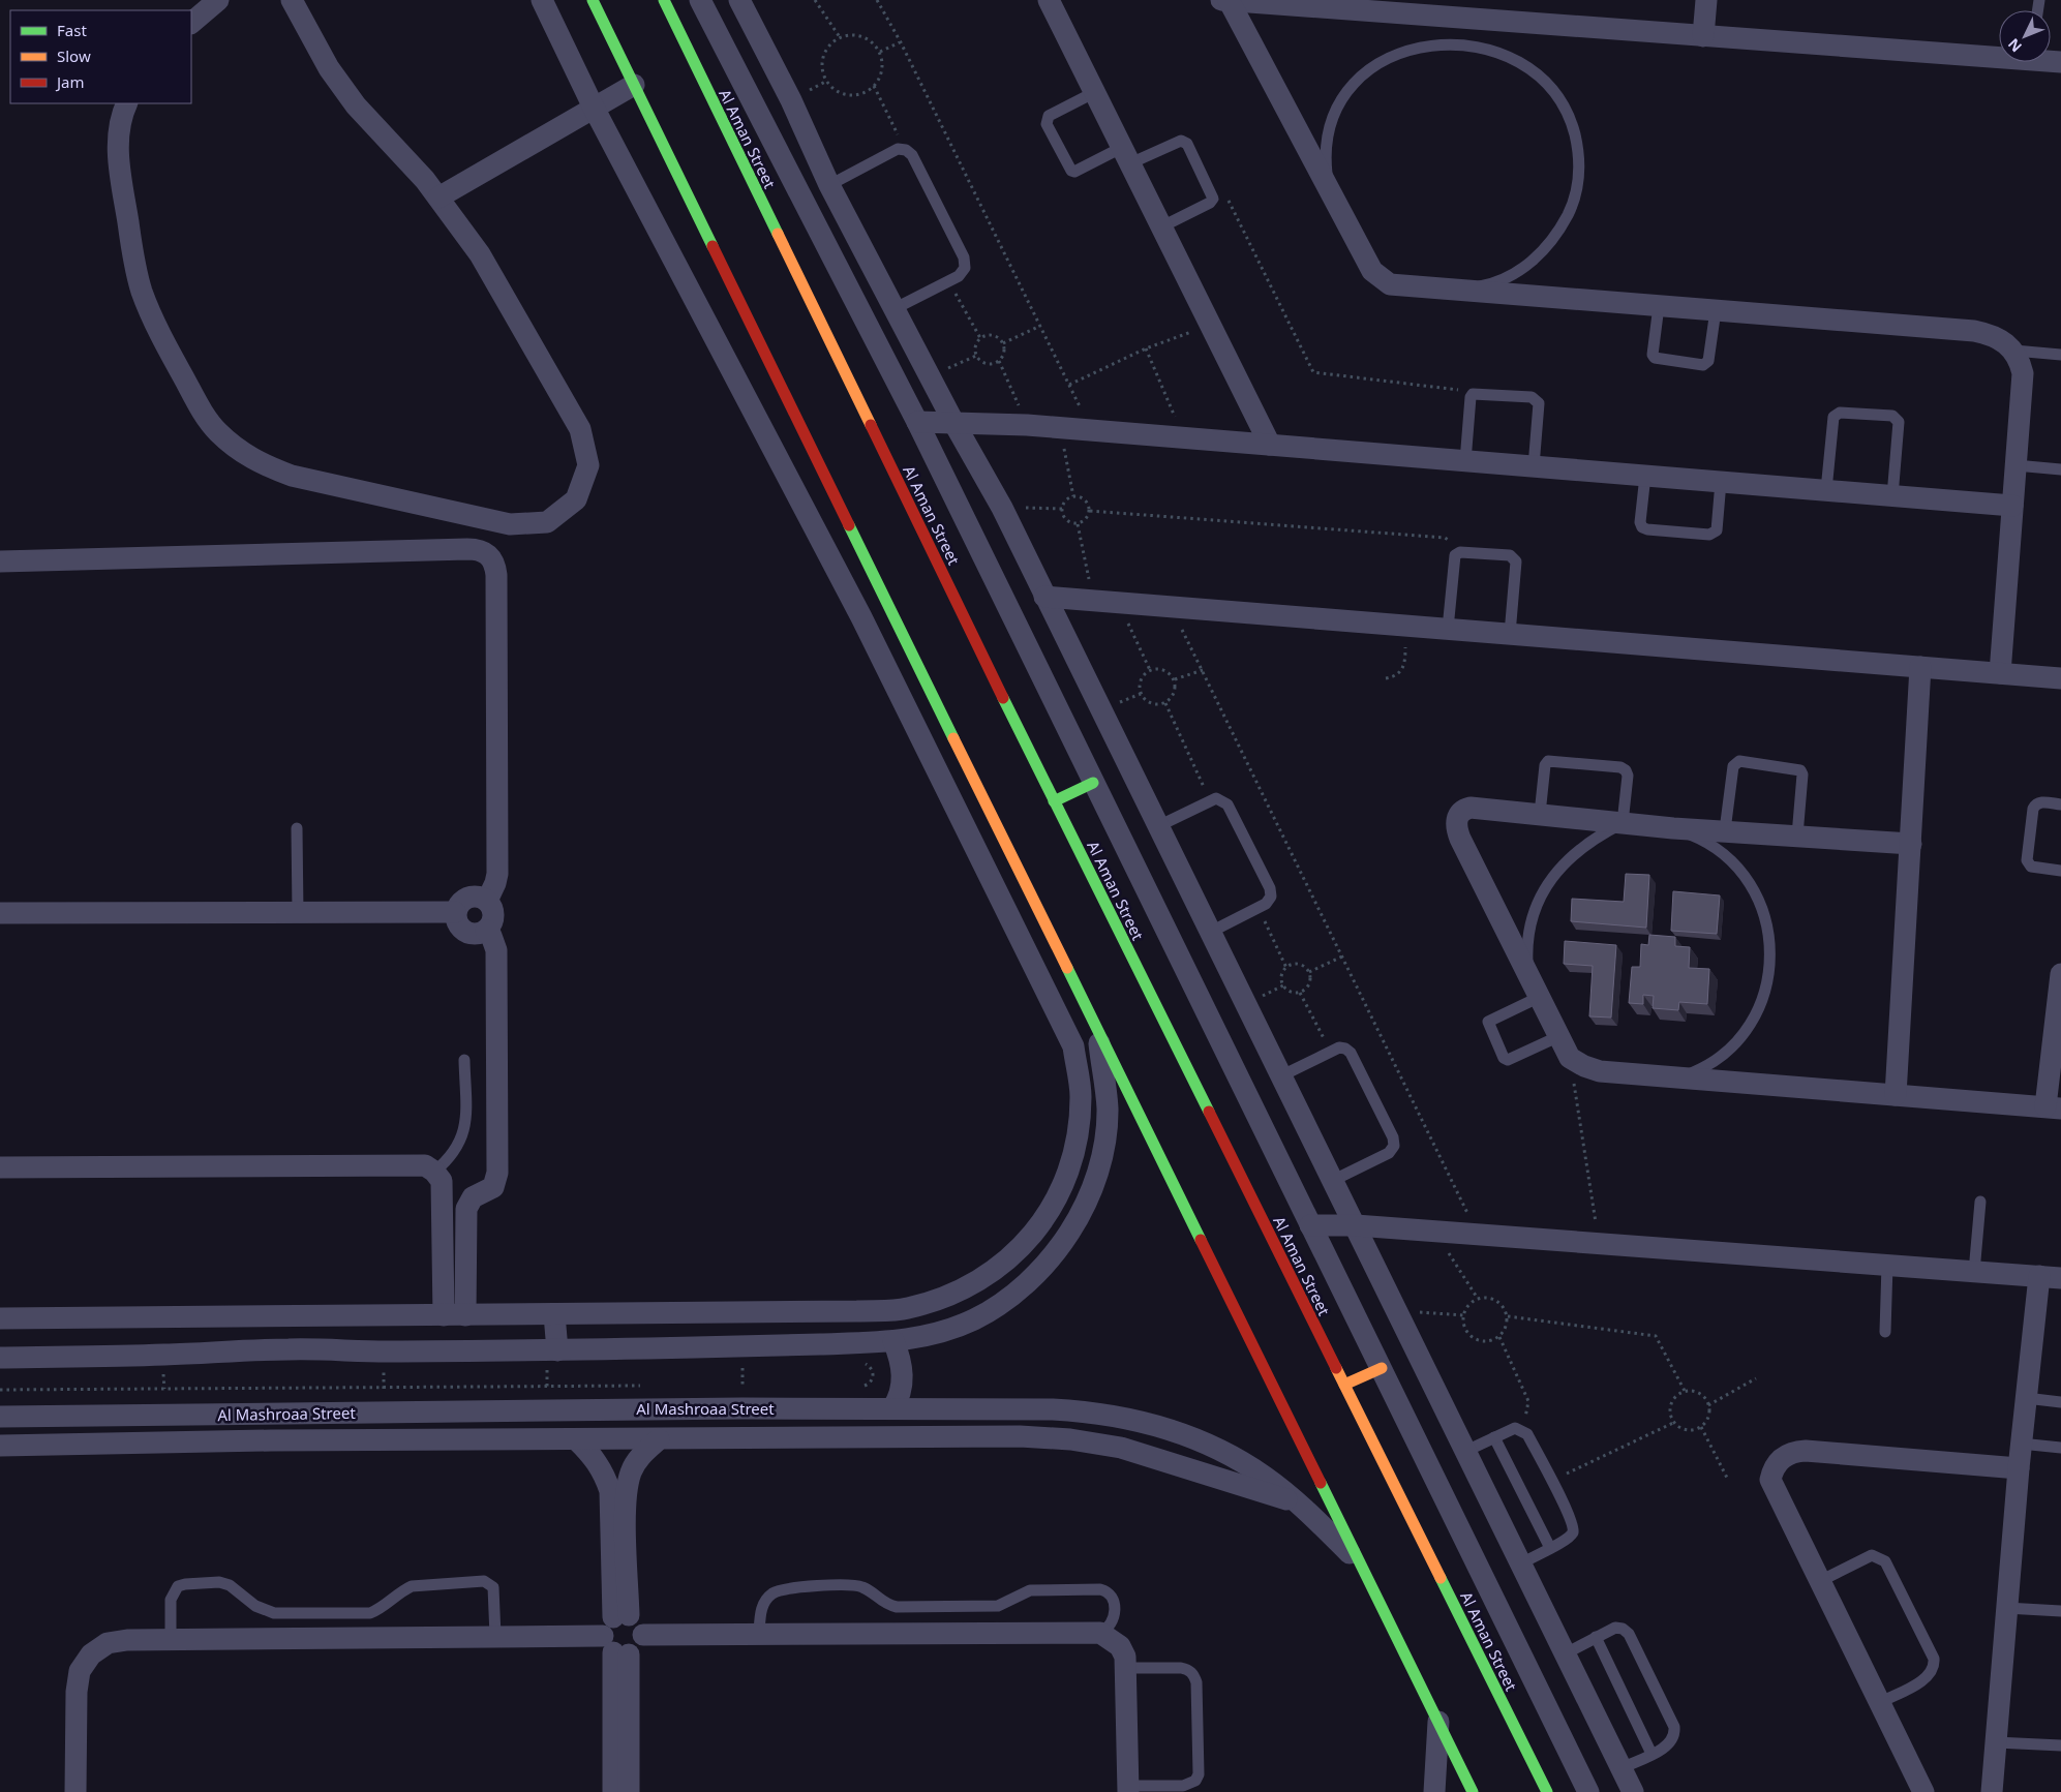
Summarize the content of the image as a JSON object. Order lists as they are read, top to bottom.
{
  "streets": {
    "street": ["Al Aman Street", "Al Mashroaa Street"]
  },
  "legend": ["Fast", "Slow", "Jam"],
  "north": "bottom left"
}
